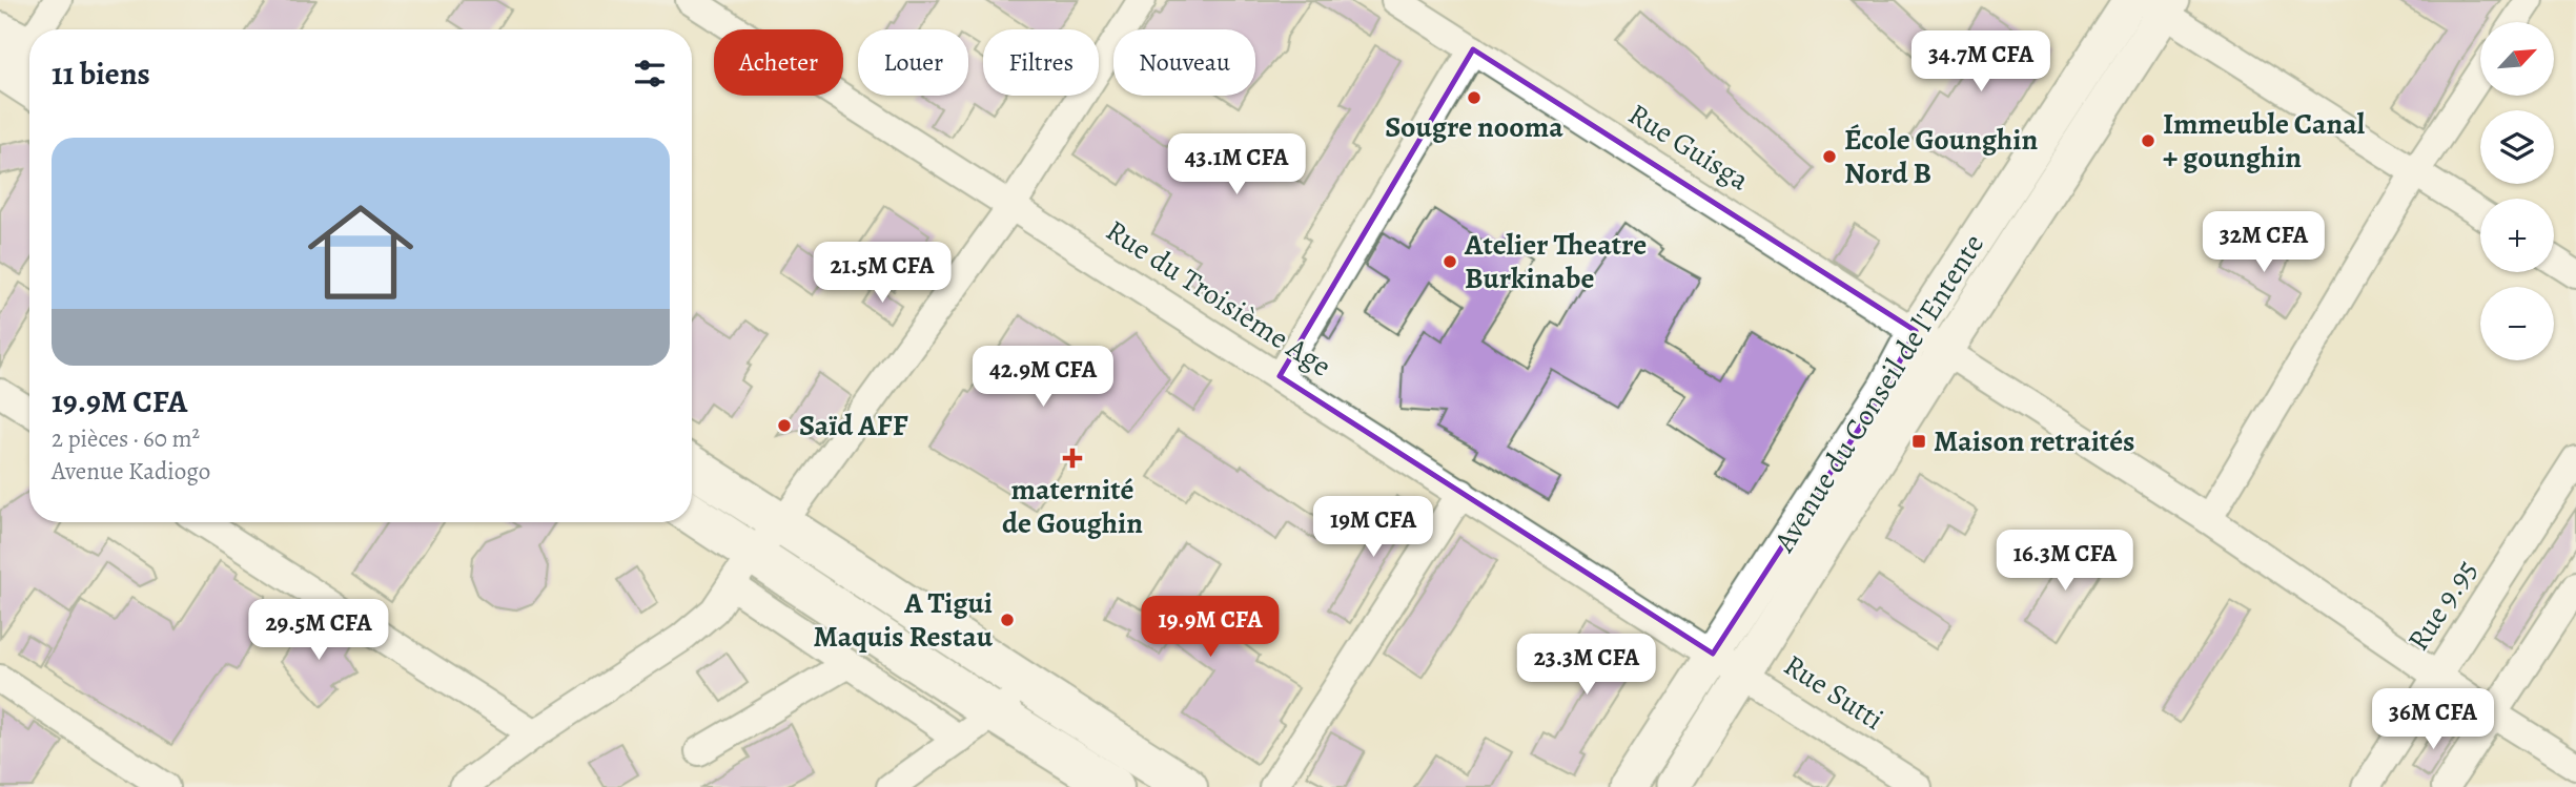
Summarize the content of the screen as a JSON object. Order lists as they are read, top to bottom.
{
  "streets": {
    "street": [
      "Rue Guisga",
      "Rue du Troisième Age",
      "Avenue du Conseil de l'Entente",
      "Rue 9.95",
      "Rue Sutti"
    ]
  },
  "crossings": [
    ["Rue Guisga", "Avenue du Conseil de l'Entente"],
    ["Rue Guisga", "Rue 9.95"],
    ["Rue du Troisième Age", "Avenue du Conseil de l'Entente"],
    ["Rue du Troisième Age", "Rue Sutti"],
    ["Avenue du Conseil de l'Entente", "Rue Sutti"]
  ],
  "places": {
    "other": [
      "Sougre nooma",
      "Immeuble Canal + gounghin",
      "École Gounghin Nord B",
      "Atelier Theatre Burkinabe",
      "Saïd AFF",
      "A Tigui Maquis Restau"
    ],
    "transit": ["Maison retraités"],
    "health": ["maternité de Goughin"]
  },
  "north": "top right",
  "page": {
    "map_buttons": ["+", "−"],
    "chip": [
      "Acheter",
      "Louer",
      "Filtres",
      "Nouveau"
    ],
    "heading": "11 biens",
    "price": [
      "34.7M CFA",
      "43.1M CFA",
      "32M CFA",
      "21.5M CFA",
      "42.9M CFA",
      "19M CFA",
      "16.3M CFA",
      "19.9M CFA",
      "29.5M CFA",
      "23.3M CFA",
      "36M CFA"
    ],
    "list": [
      {
        "name": "19.9M CFA",
        "note": "2 pièces · 60 m² · Avenue Kadiogo"
      }
    ]
  }
}
